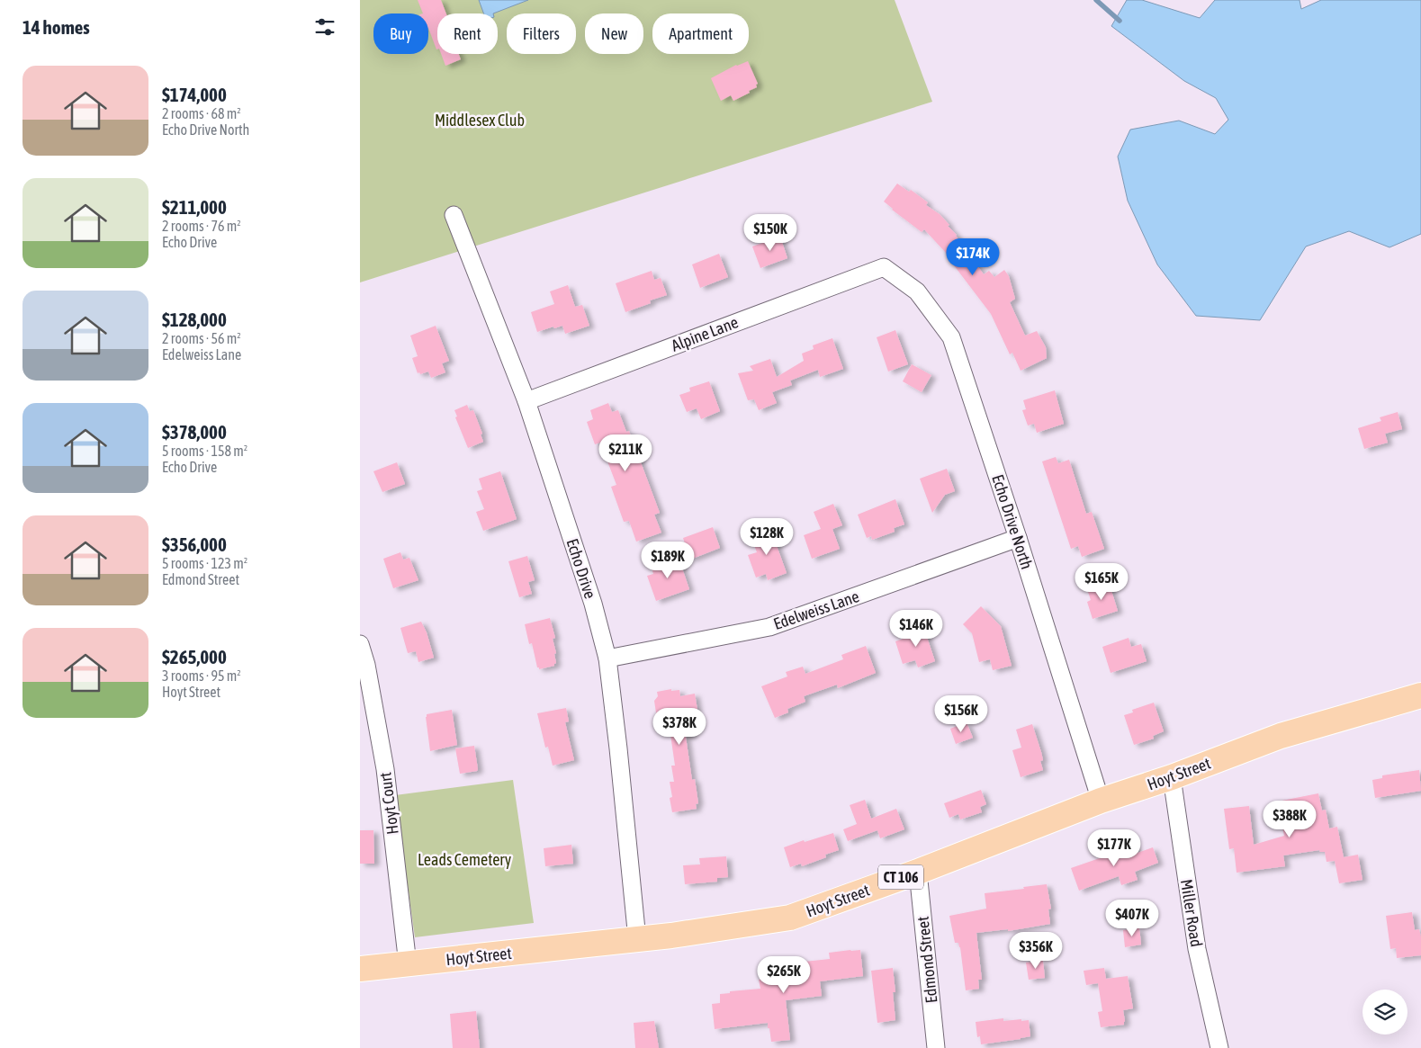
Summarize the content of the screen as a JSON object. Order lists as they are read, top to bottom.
{
  "streets": {
    "main road": ["Hoyt Street", "CT 106"],
    "street": [
      "Alpine Lane",
      "Echo Drive North",
      "Echo Drive",
      "Edelweiss Lane",
      "Hoyt Court",
      "Miller Road",
      "Edmond Street"
    ]
  },
  "crossings": [
    ["Alpine Lane", "Echo Drive North"],
    ["Alpine Lane", "Echo Drive"],
    ["Echo Drive North", "Edelweiss Lane"],
    ["Echo Drive North", "Hoyt Street"],
    ["Echo Drive", "Edelweiss Lane"],
    ["Echo Drive", "Hoyt Street"],
    ["Hoyt Street", "Hoyt Court"],
    ["Hoyt Street", "Miller Road"],
    ["Hoyt Street", "Edmond Street"]
  ],
  "parks": ["Middlesex Club", "Leads Cemetery"],
  "page": {
    "heading": "14 homes",
    "chip": [
      "Buy",
      "Rent",
      "Filters",
      "New",
      "Apartment"
    ],
    "list": [
      {
        "name": "$174,000",
        "note": "2 rooms · 68 m² · Echo Drive North"
      },
      {
        "name": "$211,000",
        "note": "2 rooms · 76 m² · Echo Drive"
      },
      {
        "name": "$128,000",
        "note": "2 rooms · 56 m² · Edelweiss Lane"
      },
      {
        "name": "$378,000",
        "note": "5 rooms · 158 m² · Echo Drive"
      },
      {
        "name": "$356,000",
        "note": "5 rooms · 123 m² · Edmond Street"
      },
      {
        "name": "$265,000",
        "note": "3 rooms · 95 m² · Hoyt Street"
      }
    ],
    "price": [
      "$150K",
      "$174K",
      "$211K",
      "$128K",
      "$189K",
      "$165K",
      "$146K",
      "$156K",
      "$378K",
      "$388K",
      "$177K",
      "$407K",
      "$356K",
      "$265K"
    ]
  }
}
